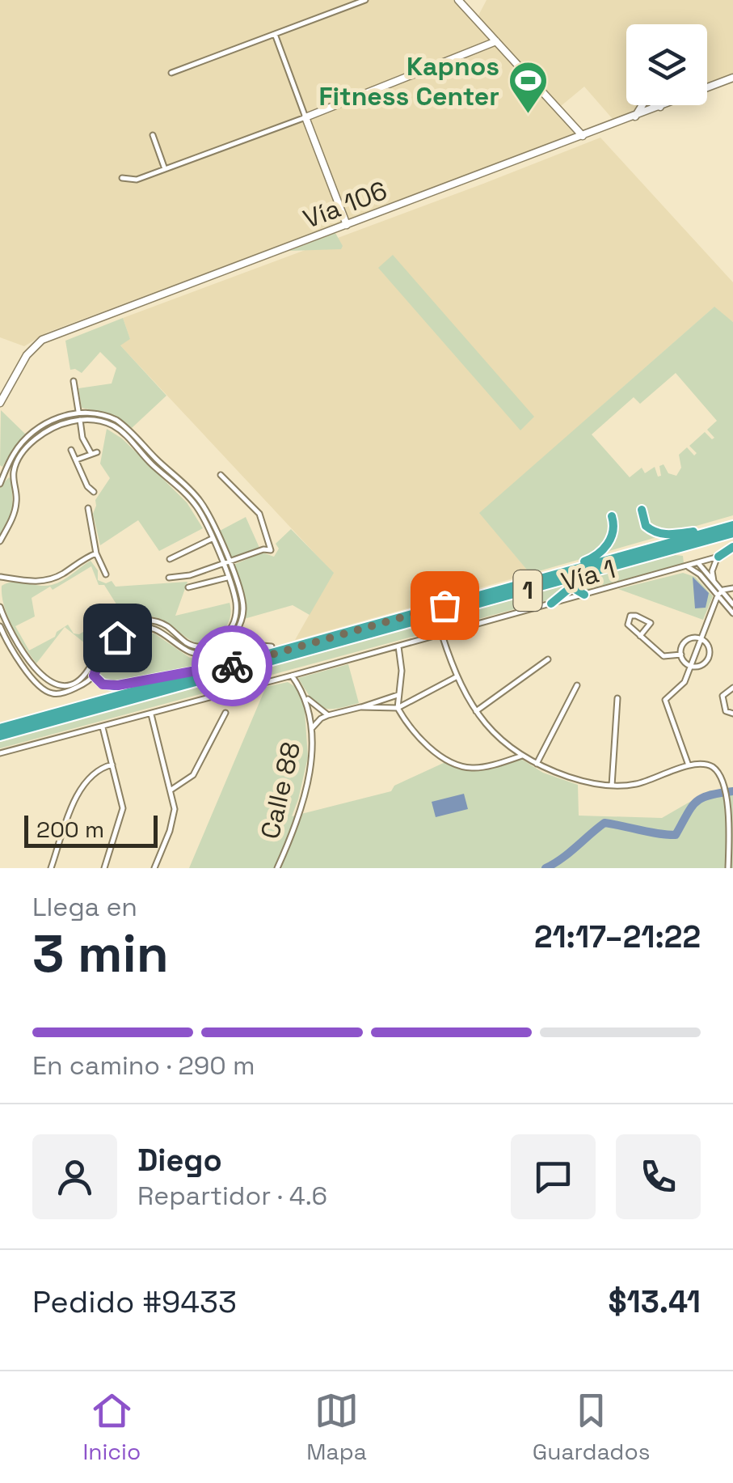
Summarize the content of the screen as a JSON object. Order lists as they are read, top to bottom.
{
  "streets": {
    "highway": ["1"],
    "main road": ["Vía 106"],
    "street": ["Vía 1", "Calle 88"]
  },
  "crossings": [
    ["Vía 1", "Calle 88"]
  ],
  "places": {
    "sports": ["Kapnos Fitness Center"]
  },
  "scale_bar": "200 m",
  "page": {
    "scale": "200 m",
    "heading": ["3 min", "Llega en", "21:17–21:22"],
    "panel": [
      "Diego",
      "Repartidor · 4.6",
      "Pedido #9433",
      "$13.41"
    ],
    "bar": "En camino · 290 m",
    "tabs": ["Inicio", "Mapa", "Guardados"]
  }
}
